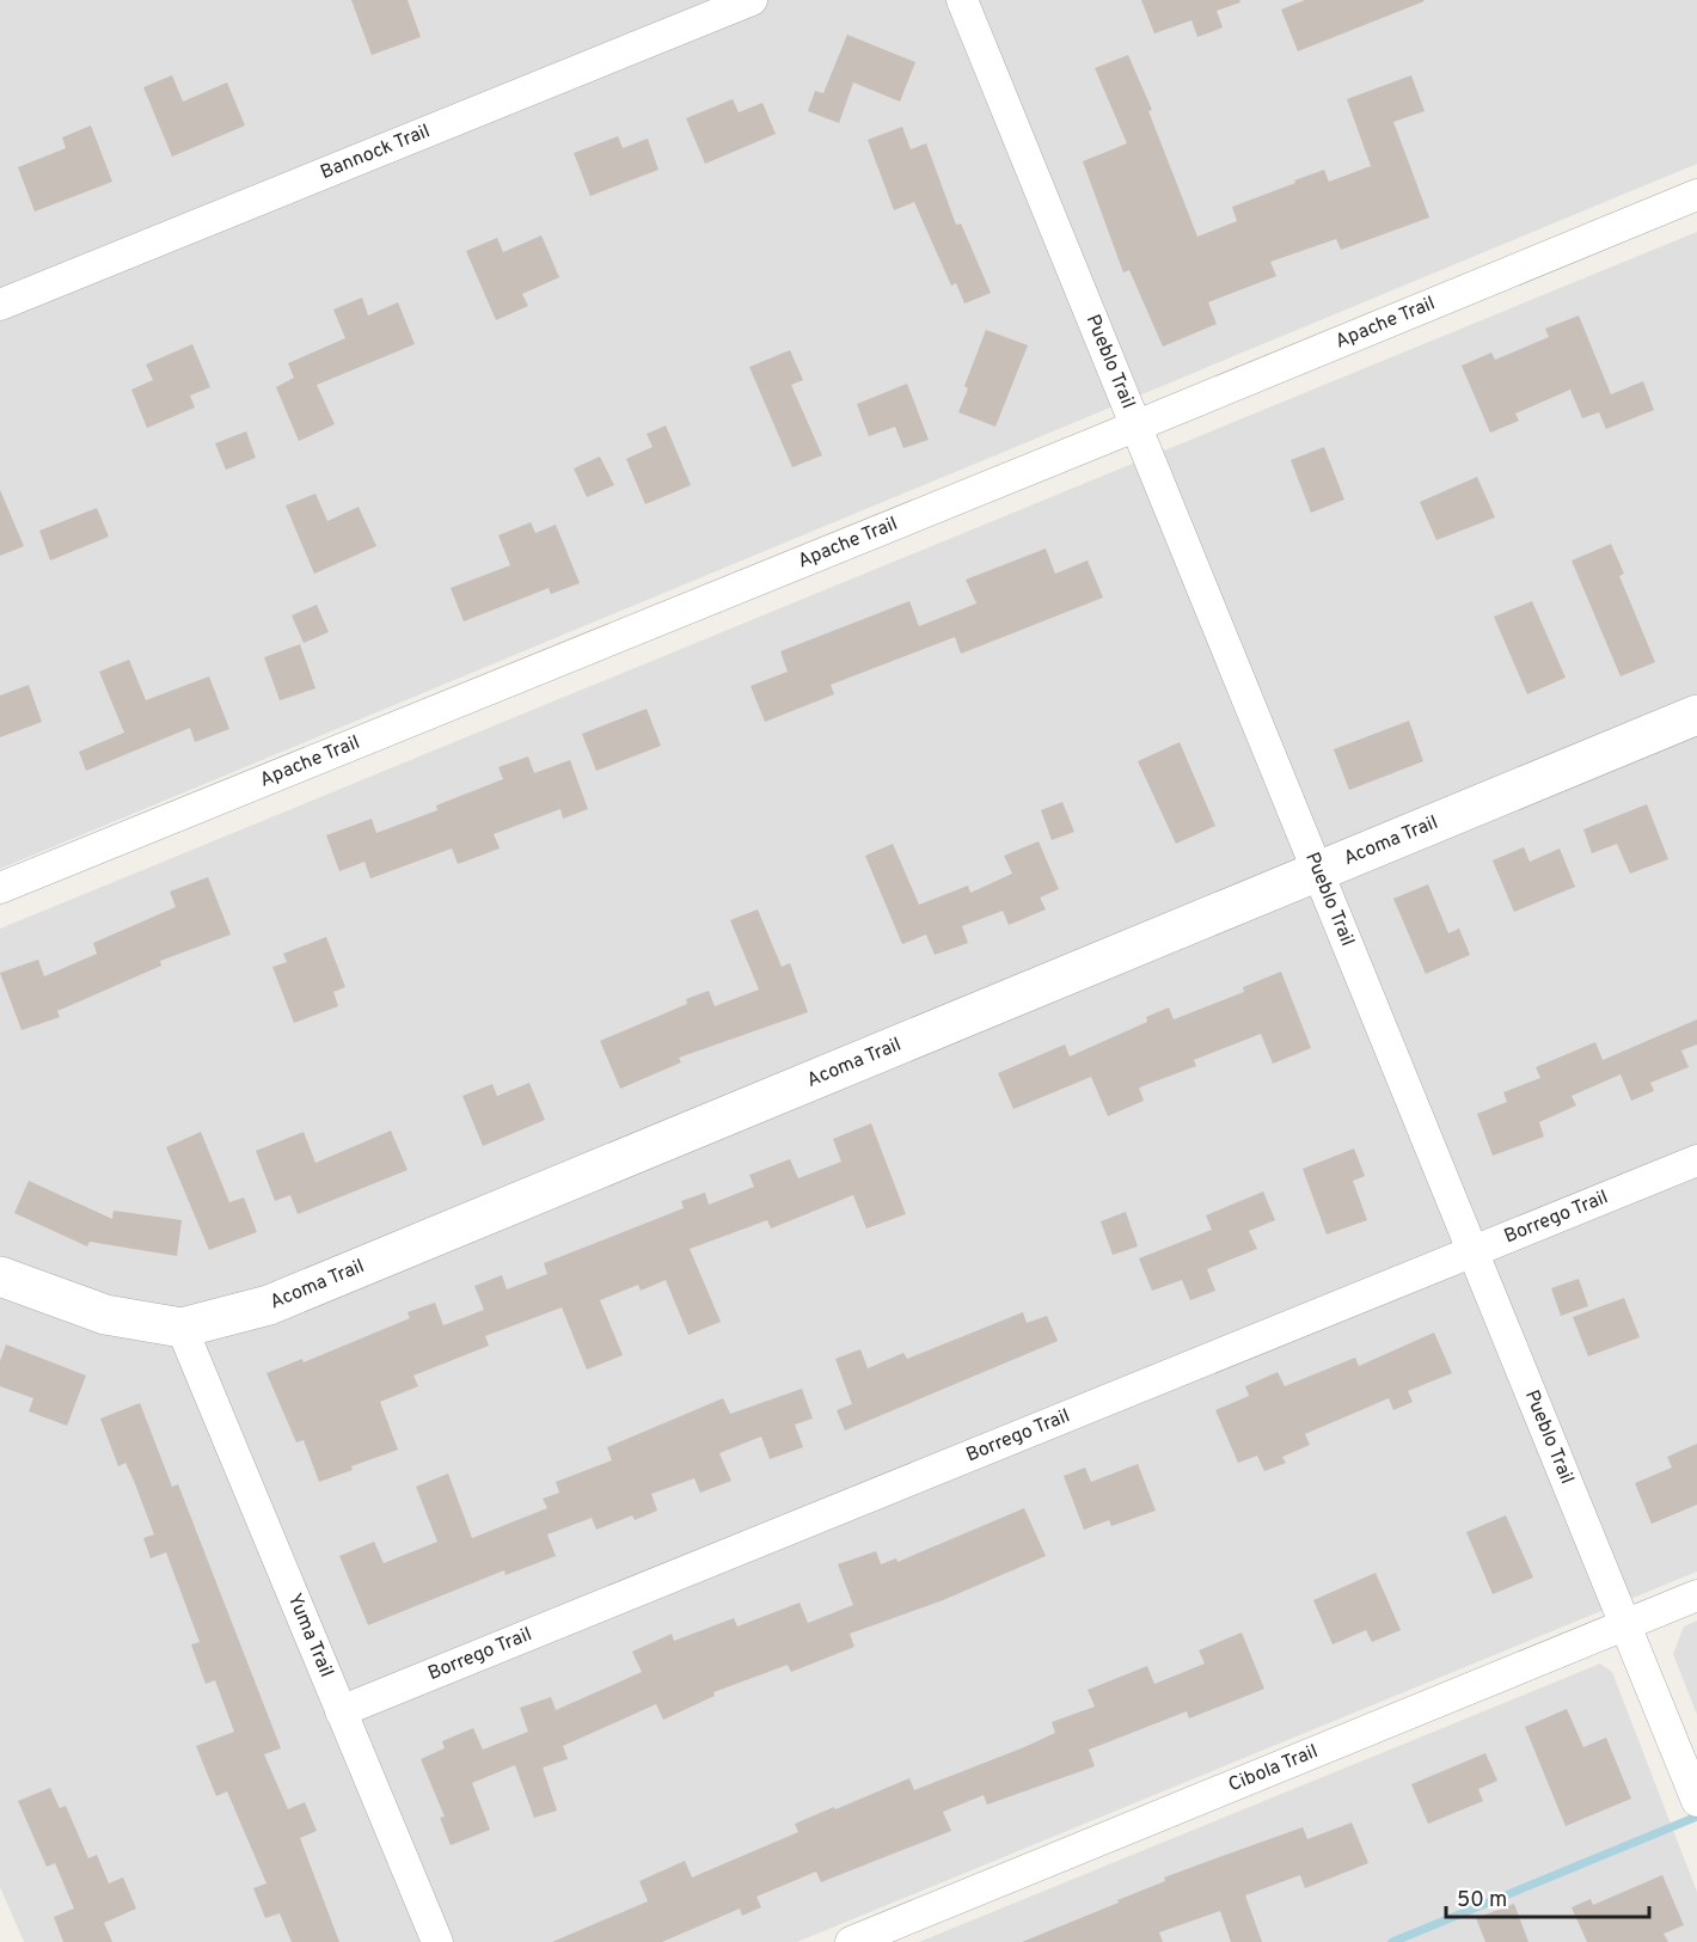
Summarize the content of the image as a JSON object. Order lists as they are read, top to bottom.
{
  "streets": {
    "street": [
      "Bannock Trail",
      "Apache Trail",
      "Pueblo Trail",
      "Acoma Trail",
      "Borrego Trail",
      "Yuma Trail",
      "Cibola Trail"
    ]
  },
  "crossings": [
    ["Apache Trail", "Pueblo Trail"],
    ["Pueblo Trail", "Acoma Trail"],
    ["Pueblo Trail", "Borrego Trail"],
    ["Pueblo Trail", "Cibola Trail"],
    ["Acoma Trail", "Yuma Trail"],
    ["Borrego Trail", "Yuma Trail"]
  ],
  "scale_bar": "50 m"
}
